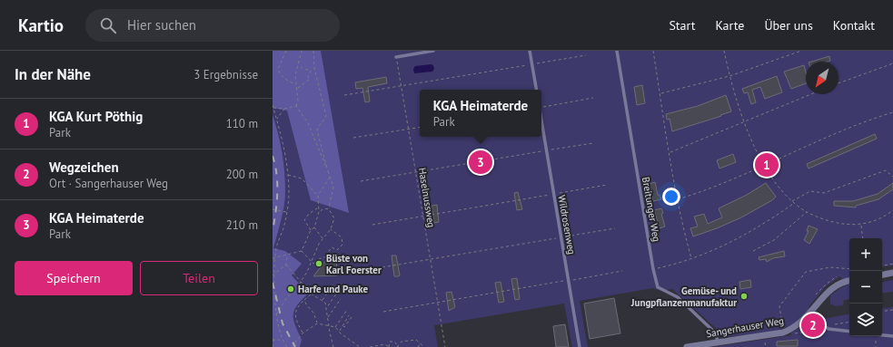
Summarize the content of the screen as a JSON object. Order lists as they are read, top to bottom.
{
  "streets": {
    "street": ["Sangerhauser Weg"],
    "lane": ["Breitunger Weg", "Wildrosenweg"],
    "path": ["Haselnussweg"]
  },
  "crossings": [
    ["Breitunger Weg", "Sangerhauser Weg"]
  ],
  "places": ["Büste von Karl Foerster", "Harfe und Pauke", "Gemüse- und Jungpflanzenmanufaktur"],
  "north": "bottom left",
  "page": {
    "header": "Kartio",
    "search": "Hier suchen",
    "nav": [
      "Start",
      "Karte",
      "Über uns",
      "Kontakt"
    ],
    "heading": ["In der Nähe", "3 Ergebnisse"],
    "popup": ["KGA Heimaterde", "Park"],
    "list": [
      {
        "mark": "1",
        "name": "KGA Kurt Pöthig",
        "note": "Park",
        "value": "110 m"
      },
      {
        "mark": "2",
        "name": "Wegzeichen",
        "note": "Ort · Sangerhauser Weg",
        "value": "200 m"
      },
      {
        "mark": "3",
        "name": "KGA Heimaterde",
        "note": "Park",
        "value": "210 m"
      }
    ],
    "pins": ["3", "1", "2"],
    "map_buttons": ["+", "−"],
    "buttons": ["Speichern", "Teilen"]
  }
}
